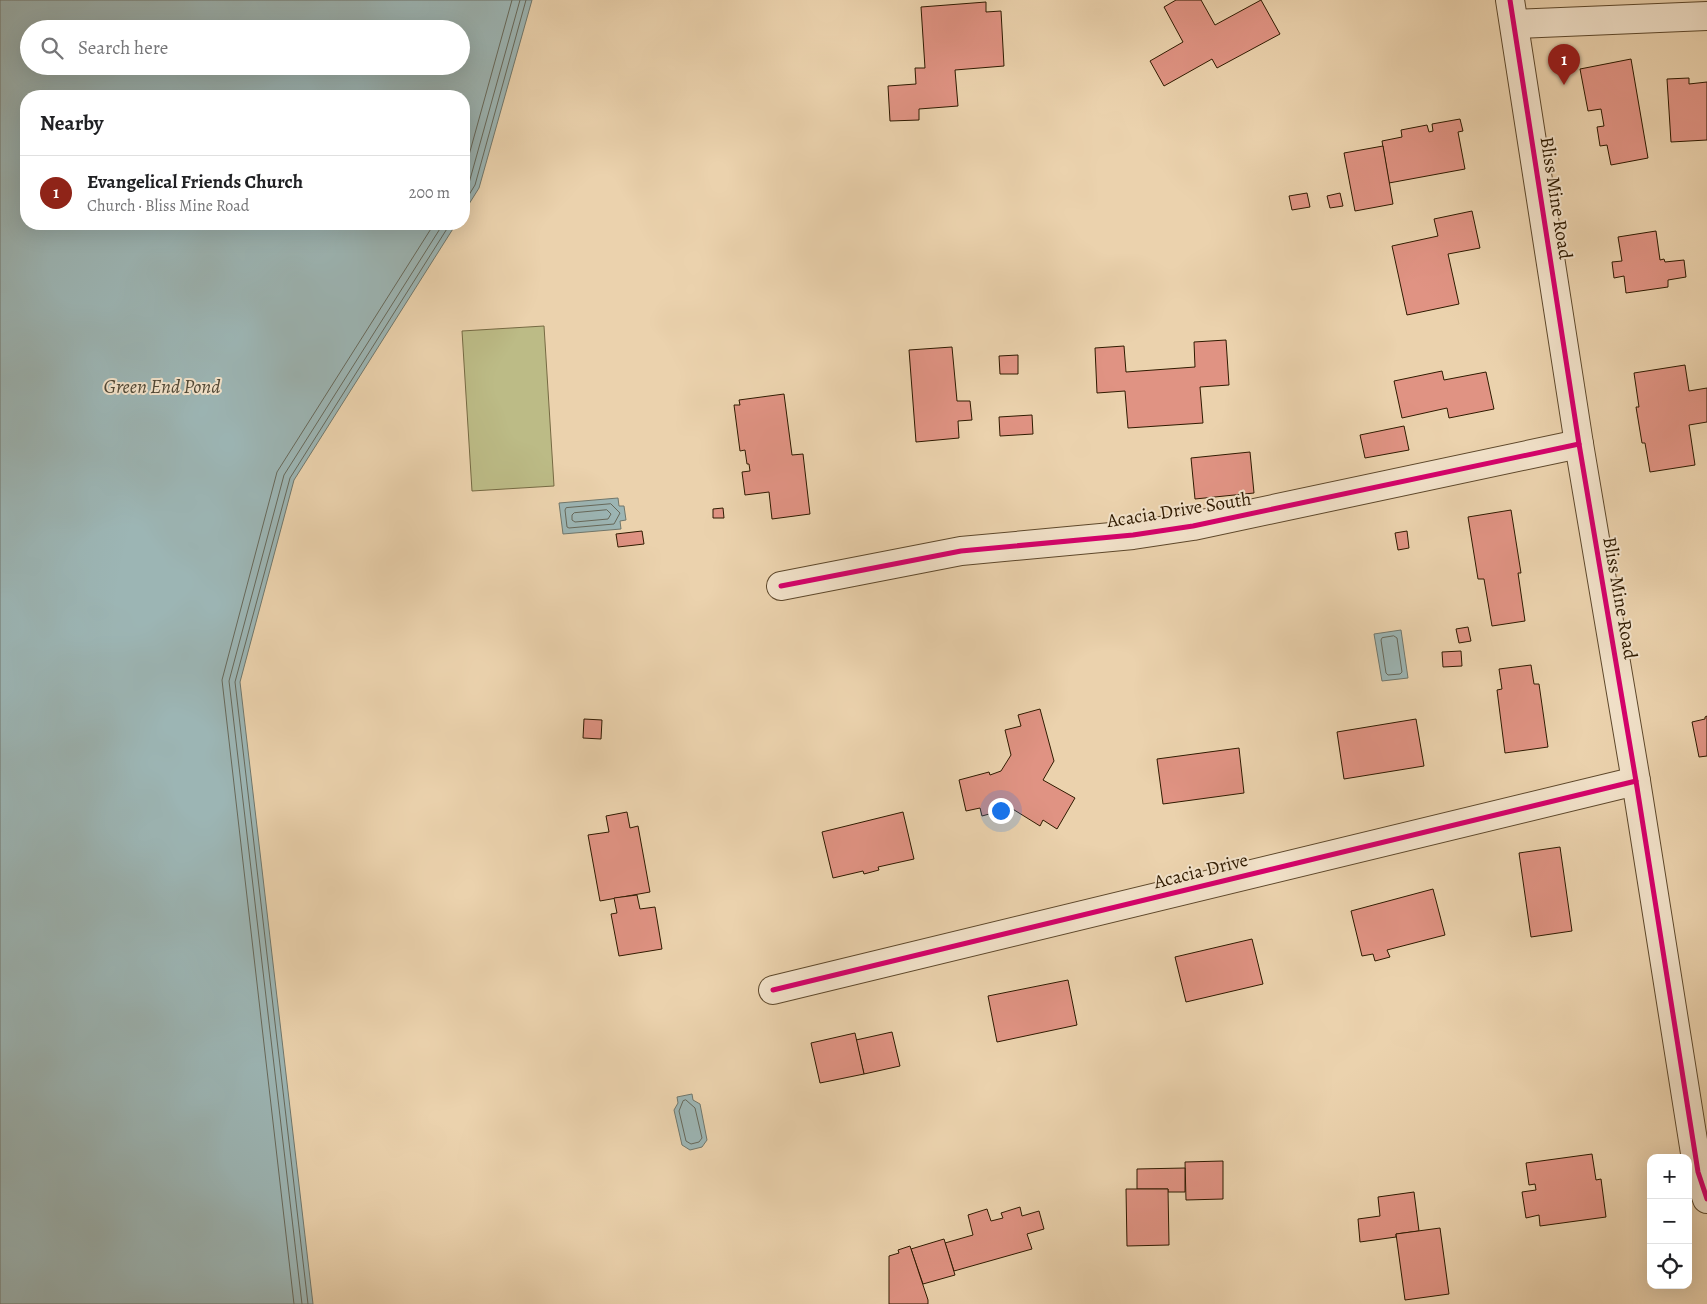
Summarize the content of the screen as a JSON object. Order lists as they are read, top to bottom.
{
  "streets": {
    "street": ["Bliss Mine Road", "Acacia Drive South", "Acacia Drive"]
  },
  "crossings": [
    ["Bliss Mine Road", "Acacia Drive South"],
    ["Bliss Mine Road", "Acacia Drive"]
  ],
  "water": ["Green End Pond"],
  "page": {
    "search": "Search here",
    "pins": "1",
    "heading": "Nearby",
    "list": [
      {
        "mark": "1",
        "name": "Evangelical Friends Church",
        "note": "Church · Bliss Mine Road",
        "value": "200 m"
      }
    ],
    "map_buttons": ["+", "−"]
  }
}
